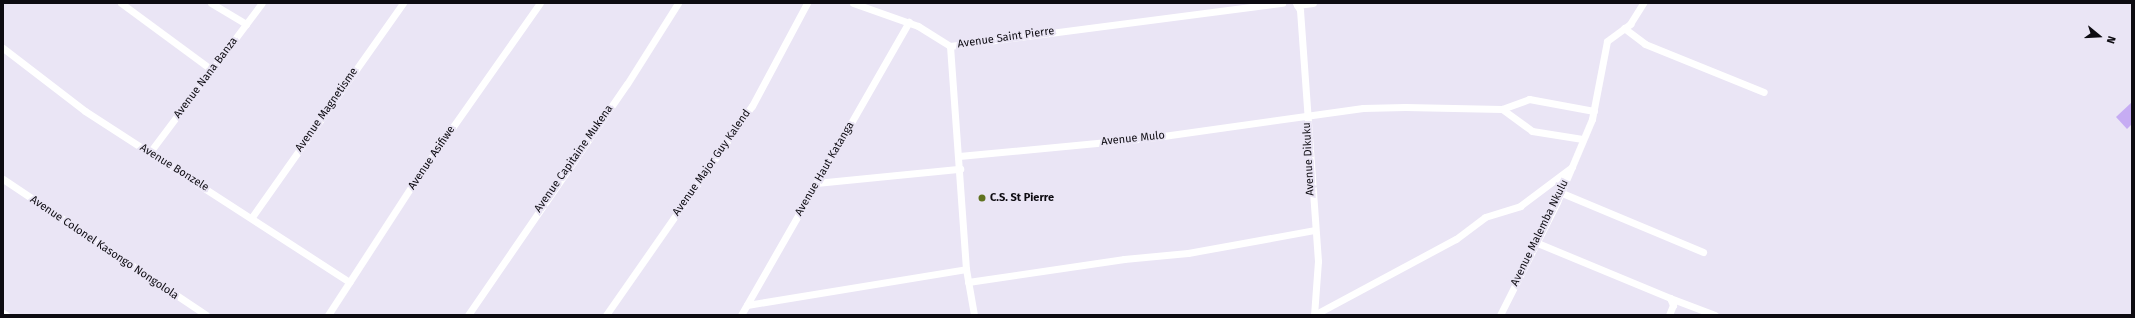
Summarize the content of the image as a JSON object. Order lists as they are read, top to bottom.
{
  "streets": {
    "street": [
      "Avenue Saint Pierre",
      "Avenue Nana Banza",
      "Avenue Magnetisme",
      "Avenue Mulo",
      "Avenue Asifiwe",
      "Avenue Capitaine Mukena",
      "Avenue Dikuku",
      "Avenue Major Guy Kalend",
      "Avenue Bonzele",
      "Avenue Haut Katanga",
      "Avenue Malemba Nkulu",
      "Avenue Colonel Kasongo Nongolola"
    ]
  },
  "crossings": [
    ["Avenue Saint Pierre", "Avenue Mulo"],
    ["Avenue Nana Banza", "Avenue Bonzele"],
    ["Avenue Magnetisme", "Avenue Bonzele"],
    ["Avenue Mulo", "Avenue Dikuku"],
    ["Avenue Asifiwe", "Avenue Bonzele"]
  ],
  "places": ["C.S. St Pierre"],
  "north": "right"
}
